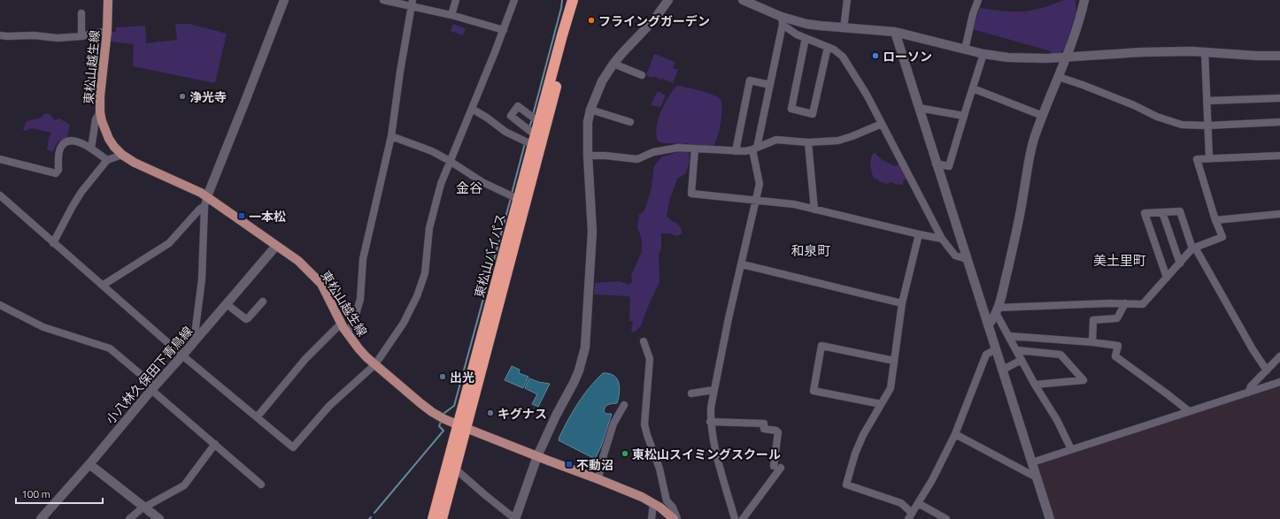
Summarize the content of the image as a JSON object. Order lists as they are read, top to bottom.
{
  "streets": {
    "highway": ["東松山バイパス"],
    "main road": ["東松山越生線"],
    "street": ["小八林久保田下青鳥線"]
  },
  "crossings": [
    ["東松山越生線", "東松山バイパス"],
    ["東松山越生線", "小八林久保田下青鳥線"]
  ],
  "districts": ["金谷", "和泉町", "美土里町"],
  "places": {
    "other": [
      "フライングガーデン",
      "ローソン",
      "浄光寺",
      "出光",
      "キグナス",
      "東松山スイミングスクール"
    ],
    "transit": ["一本松", "不動沼"]
  },
  "scale_bar": "100 m"
}
